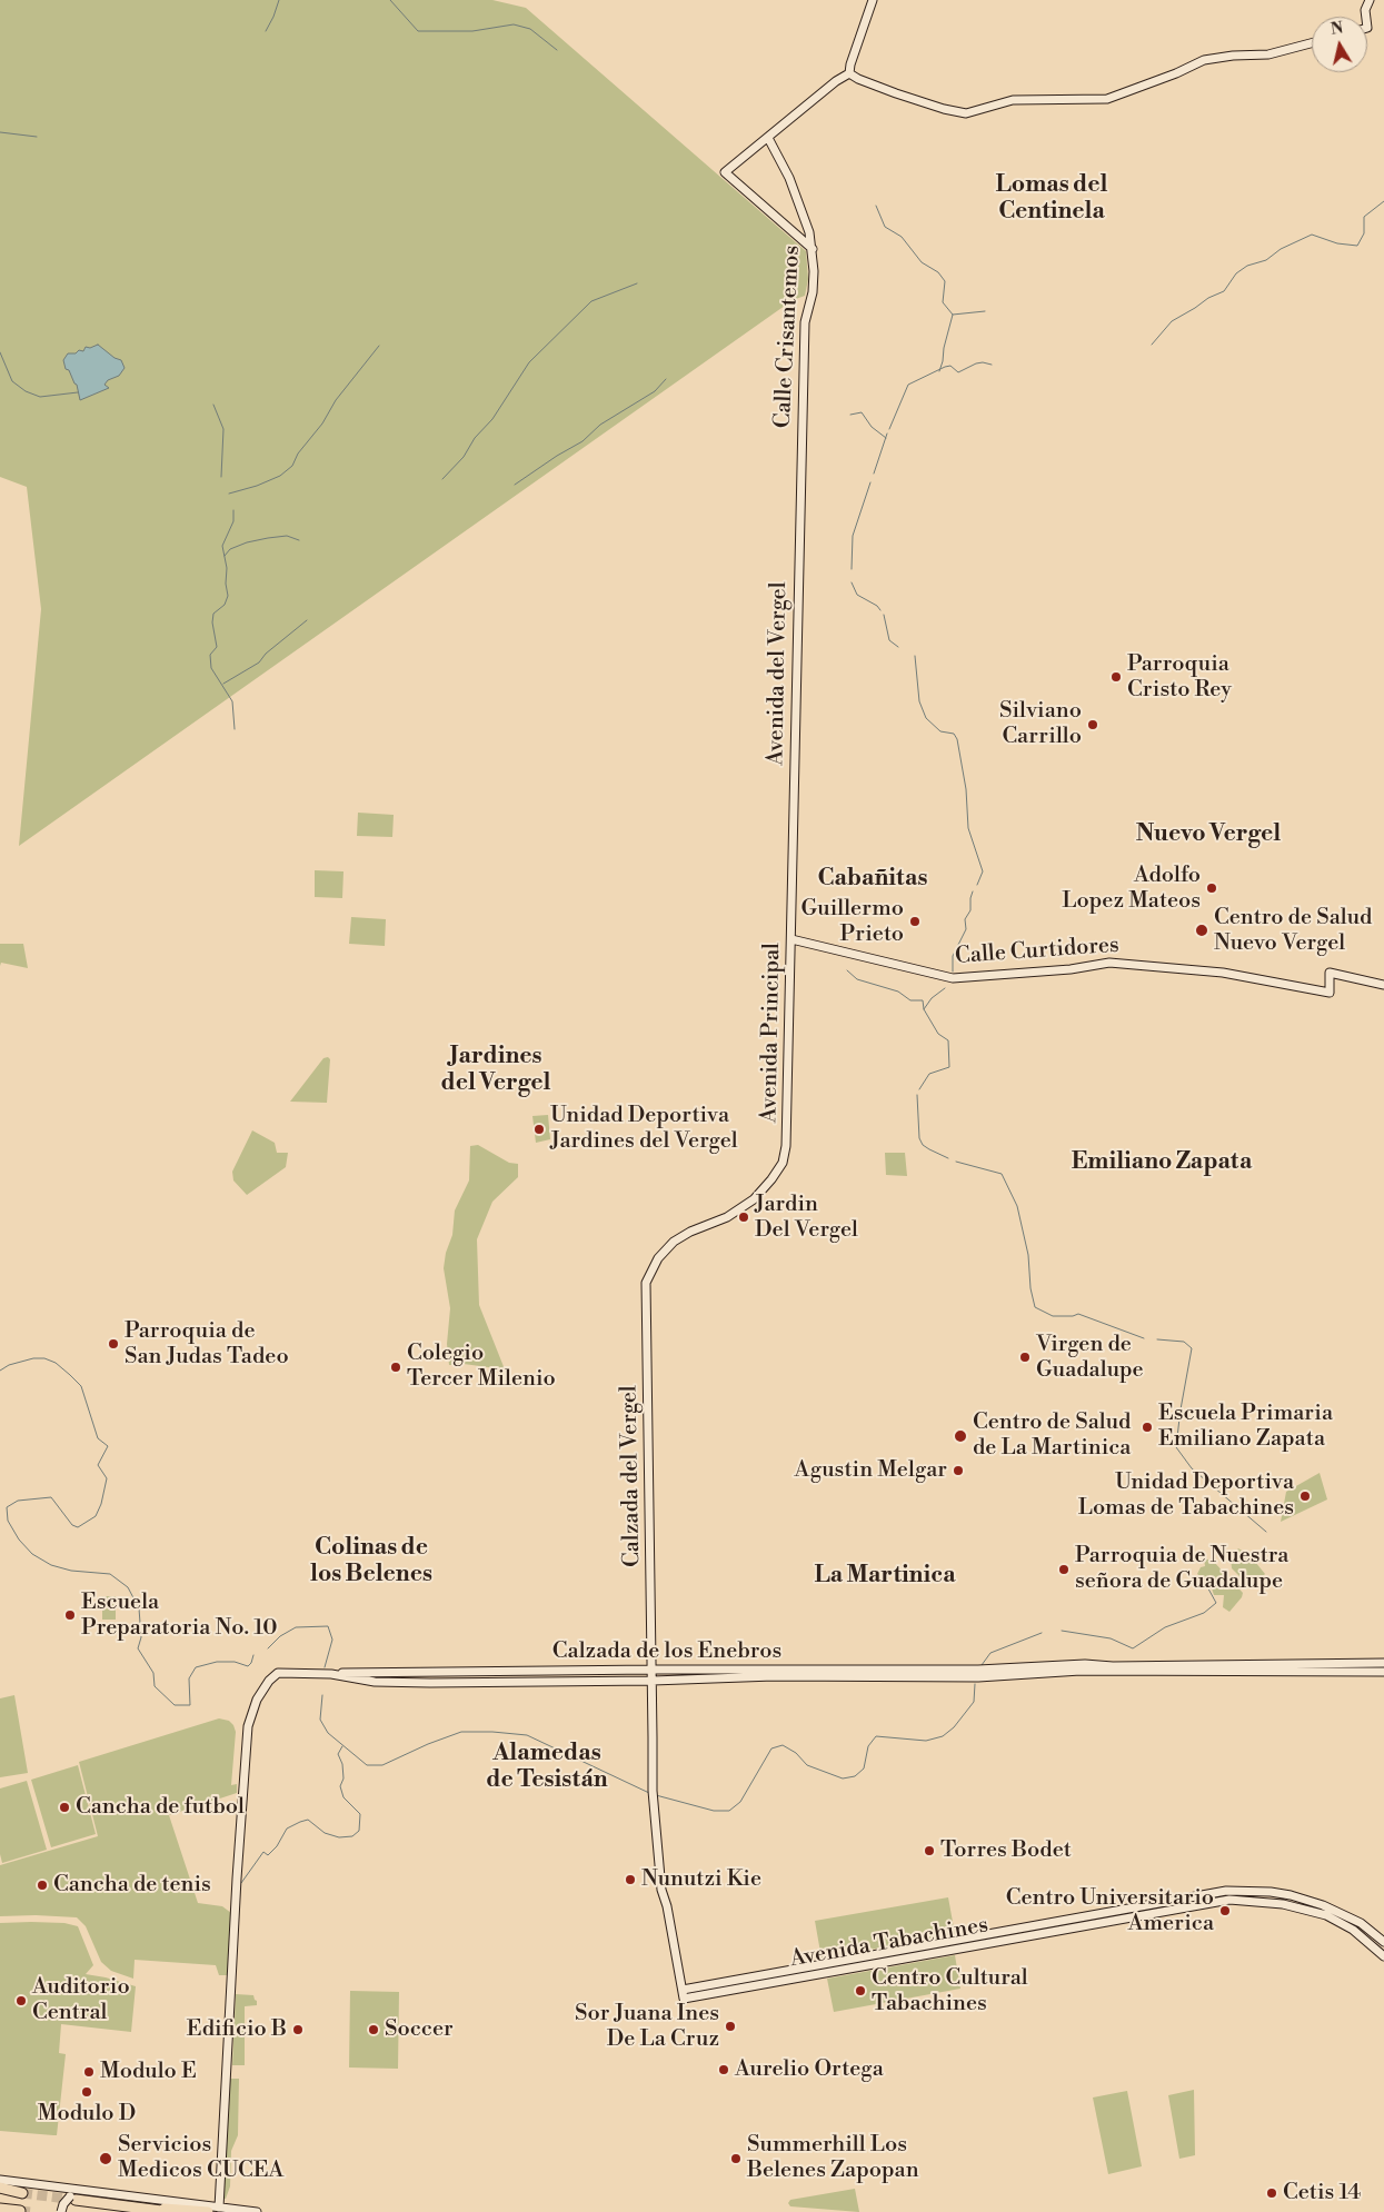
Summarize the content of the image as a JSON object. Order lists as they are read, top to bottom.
{
  "streets": {
    "street": [
      "Calle Crisantemos",
      "Avenida del Vergel",
      "Calle Curtidores",
      "Avenida Principal",
      "Calzada del Vergel",
      "Calzada de los Enebros",
      "Avenida Tabachines"
    ]
  },
  "crossings": [
    ["Calle Crisantemos", "Avenida del Vergel"],
    ["Avenida del Vergel", "Avenida Principal"],
    ["Calle Curtidores", "Avenida Principal"],
    ["Avenida Principal", "Calzada del Vergel"],
    ["Calzada del Vergel", "Calzada de los Enebros"],
    ["Calzada del Vergel", "Avenida Tabachines"]
  ],
  "districts": [
    "Lomas del Centinela",
    "Nuevo Vergel",
    "Cabañitas",
    "Jardines del Vergel",
    "Emiliano Zapata",
    "Colinas de los Belenes",
    "La Martinica",
    "Alamedas de Tesistán"
  ],
  "places": [
    "Parroquia Cristo Rey",
    "Silviano Carrillo",
    "Adolfo Lopez Mateos",
    "Guillermo Prieto",
    "Centro de Salud Nuevo Vergel",
    "Unidad Deportiva Jardines del Vergel",
    "Jardin Del Vergel",
    "Parroquia de San Judas Tadeo",
    "Virgen de Guadalupe",
    "Colegio Tercer Milenio",
    "Escuela Primaria Emiliano Zapata",
    "Centro de Salud de La Martinica",
    "Agustin Melgar",
    "Unidad Deportiva Lomas de Tabachines",
    "Parroquia de Nuestra señora de Guadalupe",
    "Escuela Preparatoria No. 10",
    "Cancha de futbol",
    "Torres Bodet",
    "Nunutzi Kie",
    "Cancha de tenis",
    "Centro Universitario America",
    "Centro Cultural Tabachines",
    "Auditorio Central",
    "Sor Juana Ines De La Cruz",
    "Edificio B",
    "Soccer",
    "Aurelio Ortega",
    "Modulo E",
    "Modulo D",
    "Servicios Medicos CUCEA",
    "Summerhill Los Belenes Zapopan",
    "Cetis 14"
  ],
  "north": "top"
}
